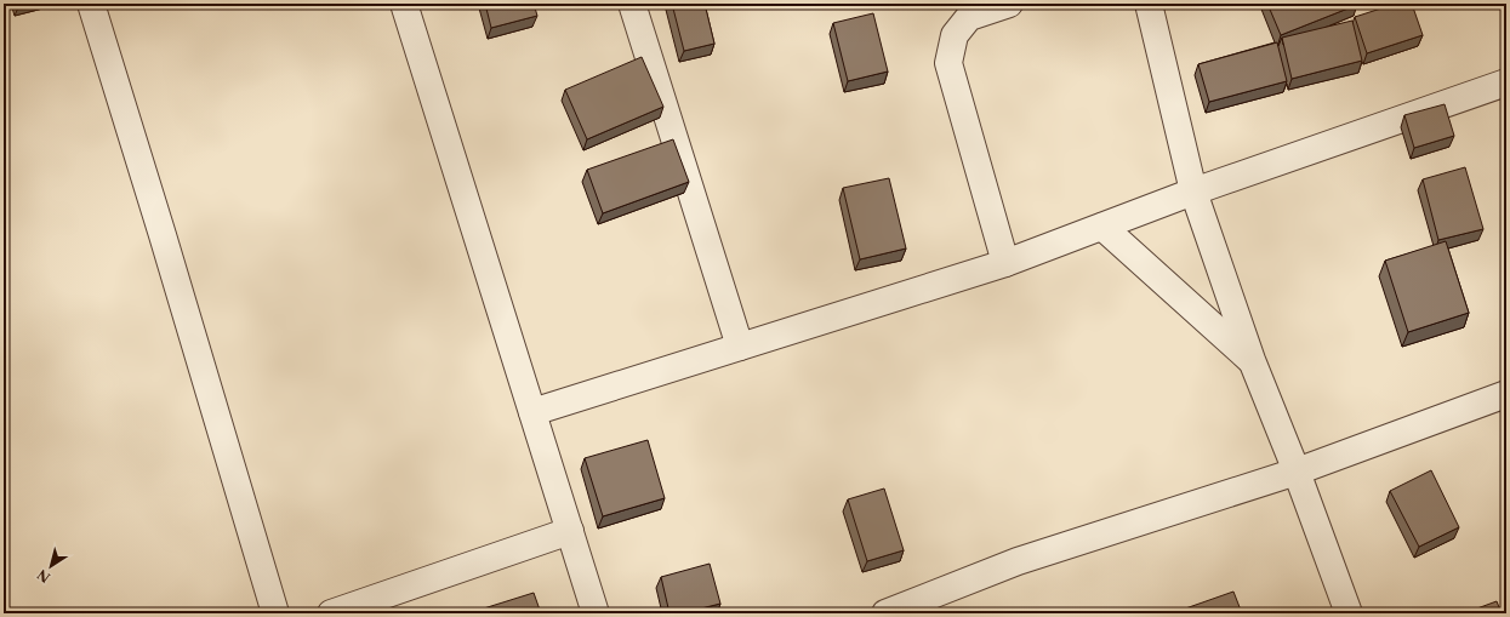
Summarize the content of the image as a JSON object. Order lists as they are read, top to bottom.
{
  "north": "bottom left"
}
